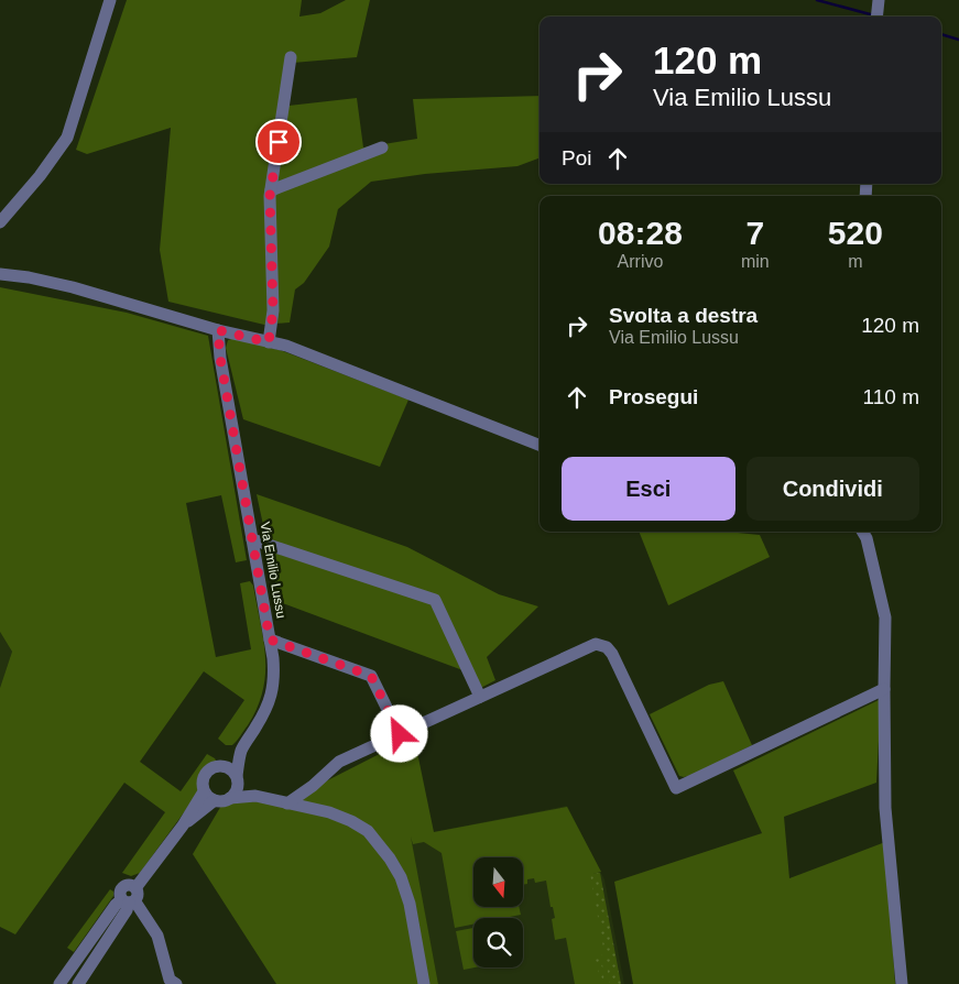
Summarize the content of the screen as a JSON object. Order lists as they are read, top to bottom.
{
  "streets": {
    "street": ["Via Emilio Lussu"]
  },
  "north": "bottom",
  "page": {
    "turn": ["120 m", "Via Emilio Lussu"],
    "then": "Poi",
    "eta": [
      "08:28",
      "Arrivo",
      "7",
      "min",
      "520",
      "m"
    ],
    "list": [
      {
        "name": "Svolta a destra",
        "note": "Via Emilio Lussu",
        "value": "120 m"
      },
      {
        "name": "Prosegui",
        "value": "110 m"
      }
    ],
    "buttons": ["Esci", "Condividi"]
  }
}
